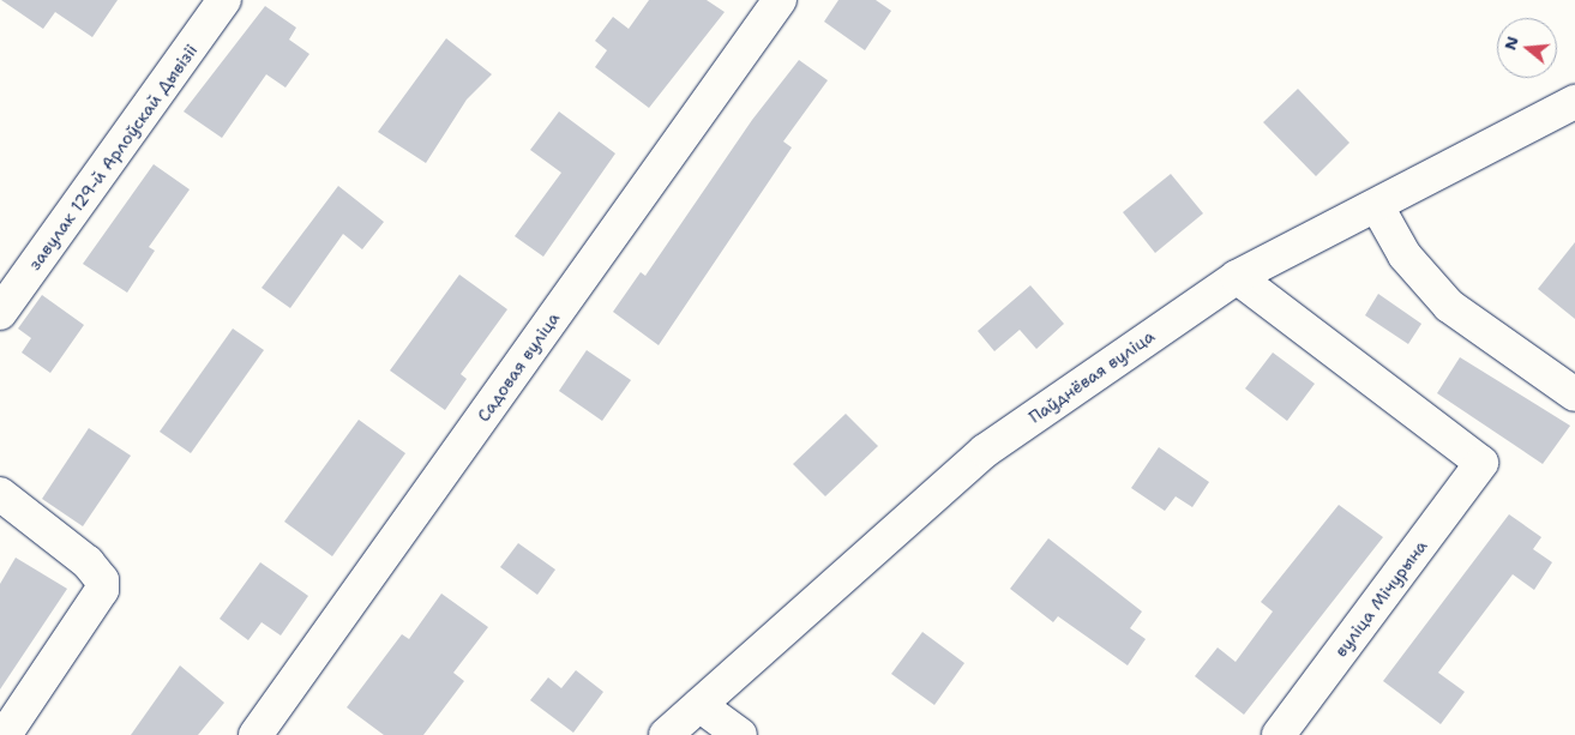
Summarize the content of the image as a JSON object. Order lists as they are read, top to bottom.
{
  "streets": {
    "street": [
      "завулак 129-й Арлоўскай Дывізіі",
      "Садовая вуліца",
      "Паўднёвая вуліца",
      "вуліца Мічурына"
    ]
  },
  "crossings": [
    ["Паўднёвая вуліца", "вуліца Мічурына"]
  ],
  "north": "left"
}
